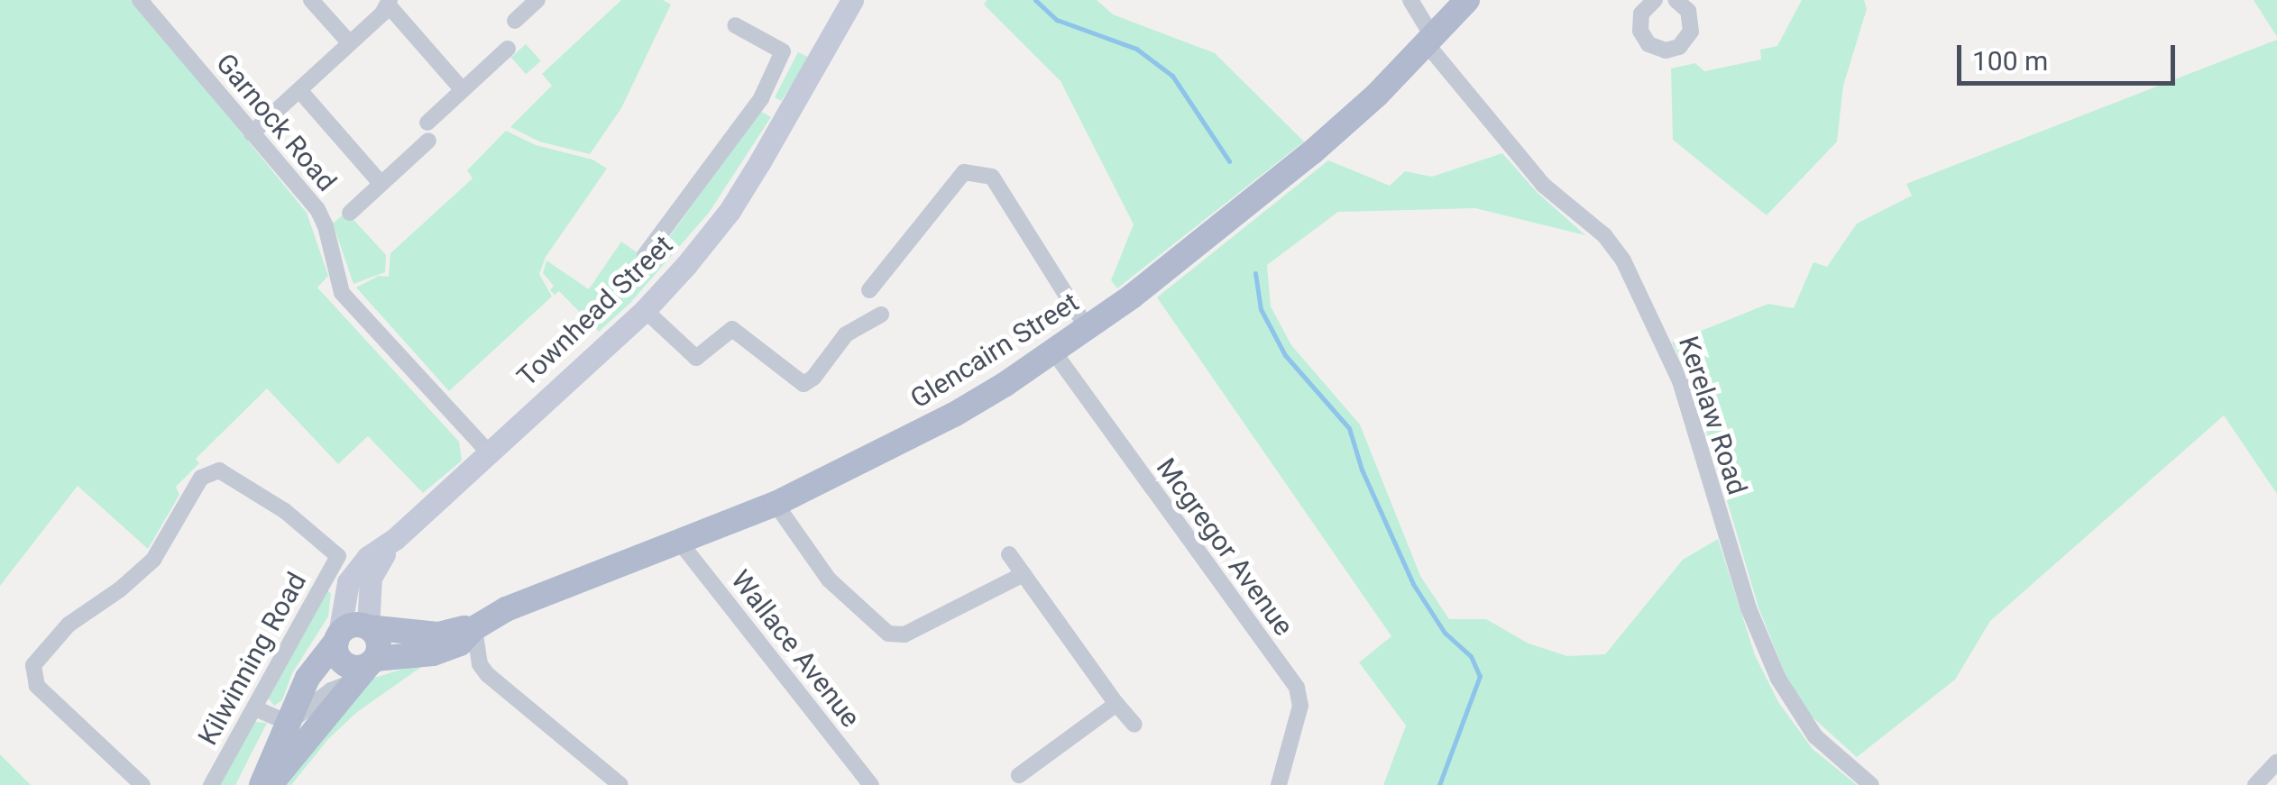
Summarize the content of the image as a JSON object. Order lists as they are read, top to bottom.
{
  "streets": {
    "main road": ["Townhead Street", "Glencairn Street"],
    "street": [
      "Garnock Road",
      "Kerelaw Road",
      "Mcgregor Avenue",
      "Wallace Avenue",
      "Kilwinning Road"
    ]
  },
  "crossings": [
    ["Garnock Road", "Townhead Street"],
    ["Townhead Street", "Glencairn Street"],
    ["Glencairn Street", "Kerelaw Road"],
    ["Glencairn Street", "Mcgregor Avenue"],
    ["Glencairn Street", "Wallace Avenue"]
  ],
  "scale_bar": "100 m"
}
